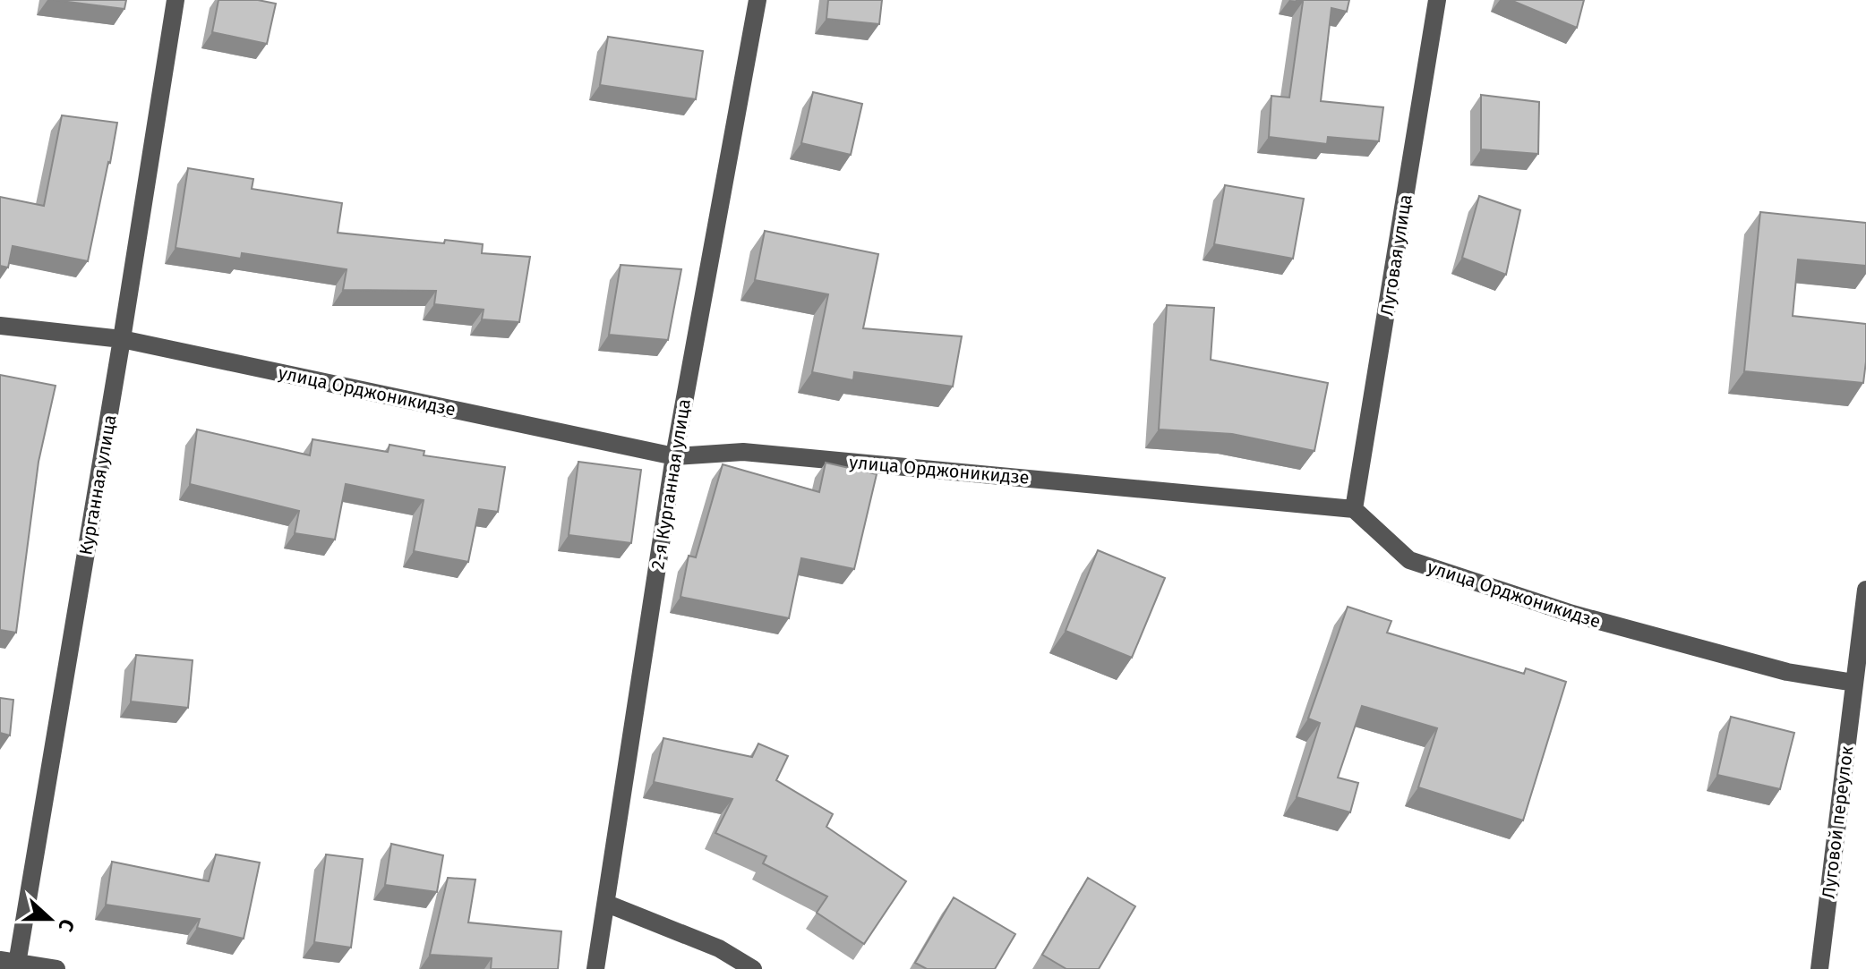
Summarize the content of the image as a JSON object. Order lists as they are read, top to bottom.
{
  "streets": {
    "street": [
      "Луговая улица",
      "улица Орджоникидзе",
      "2-я Курганная улица",
      "Курганная улица",
      "Луговой переулок"
    ]
  },
  "crossings": [
    ["Луговая улица", "улица Орджоникидзе"],
    ["улица Орджоникидзе", "2-я Курганная улица"],
    ["улица Орджоникидзе", "Курганная улица"],
    ["улица Орджоникидзе", "Луговой переулок"]
  ],
  "north": "right"
}
